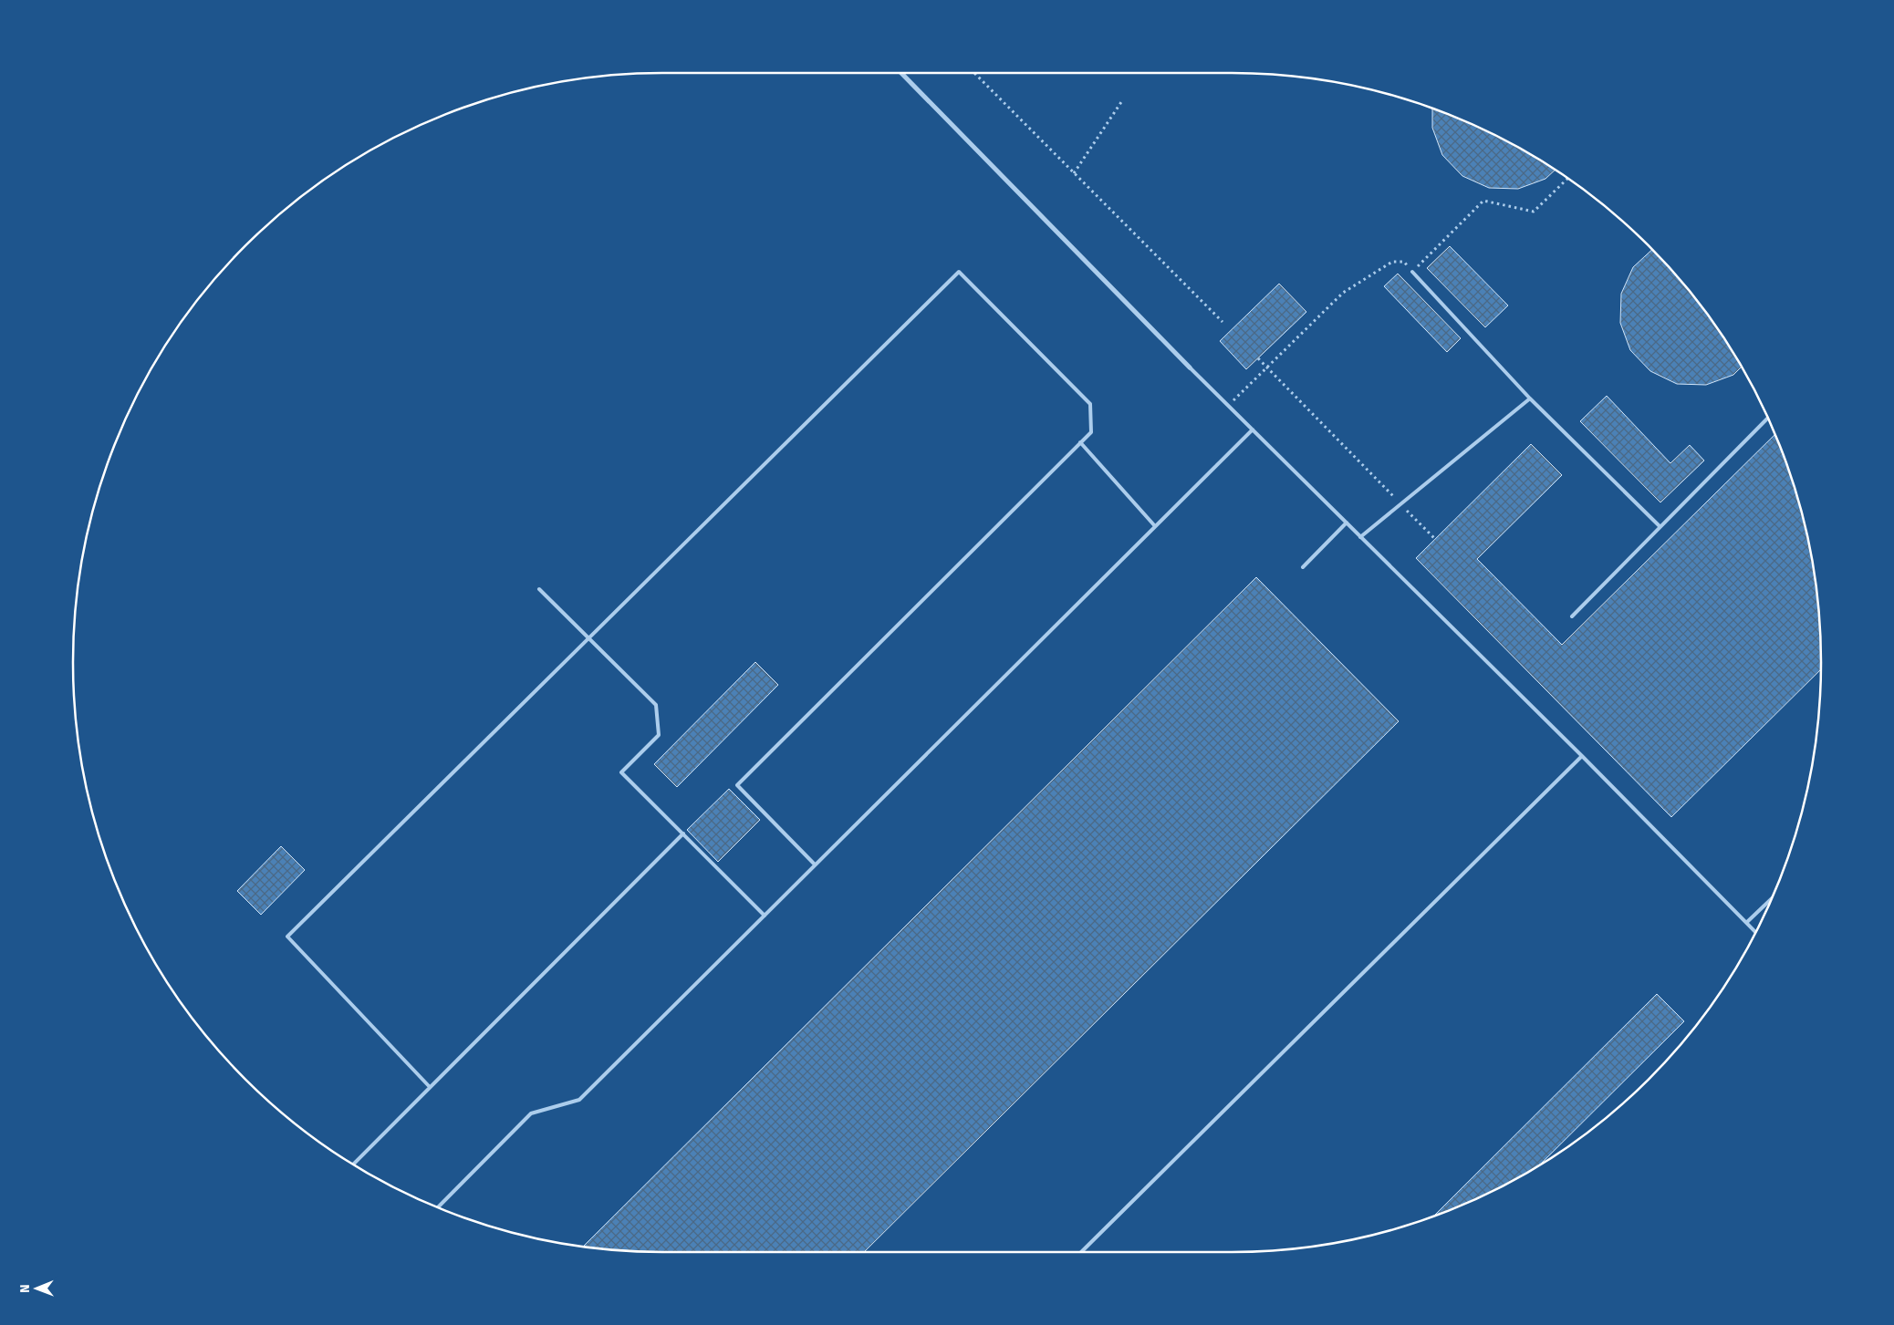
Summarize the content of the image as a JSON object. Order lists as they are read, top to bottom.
{
  "north": "left"
}
